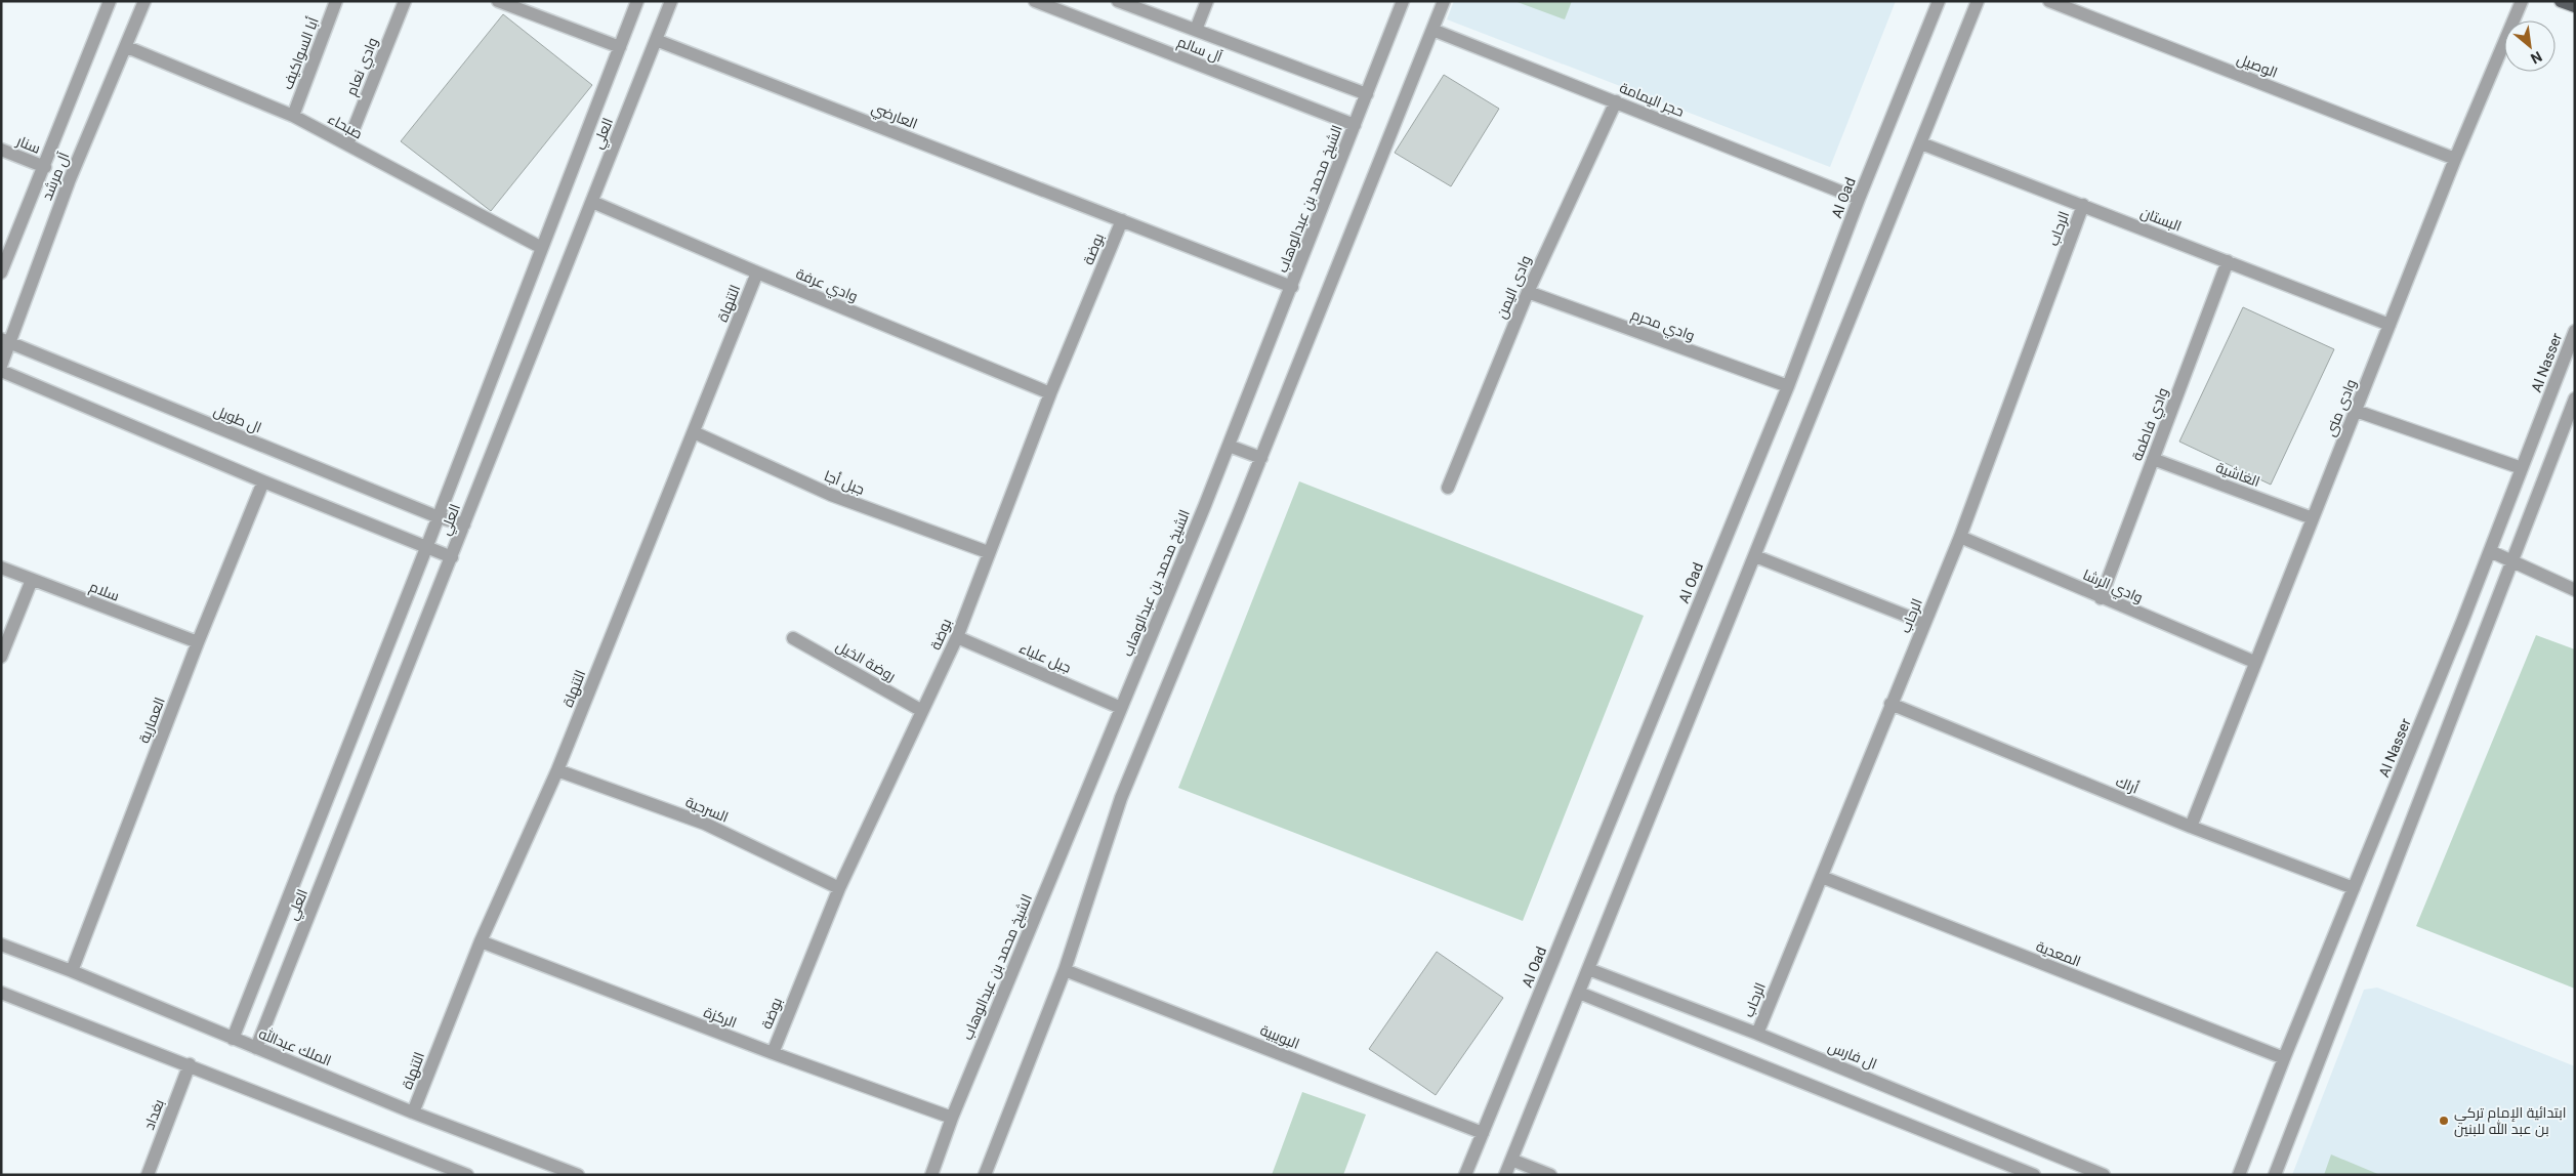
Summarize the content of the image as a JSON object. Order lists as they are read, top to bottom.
{
  "streets": {
    "street": [
      "آل سالم",
      "أبا السواكيف",
      "الوصيل",
      "وادي نعام",
      "حجر اليمامة",
      "العارضي",
      "صبحاء",
      "العلي",
      "سنار",
      "آل مرشد",
      "Al Oad",
      "الشيخ محمد بن عبدالوهاب",
      "البستان",
      "الرحاب",
      "بوضة",
      "وادي عرفة",
      "وادى اليمن",
      "التنهاة",
      "وادي محرم",
      "Al Nasser",
      "وادى منى",
      "ال طويل",
      "وادي فاطمة",
      "الغاشية",
      "جبل أجا",
      "وادي الرشا",
      "سلام",
      "جبل علياء",
      "روضة الخيل",
      "العمارية",
      "أراك",
      "السرحية",
      "المعدية",
      "الركزة",
      "البويبية",
      "الملك عبدالله",
      "ال فارس",
      "بغداد"
    ]
  },
  "crossings": [
    ["آل سالم", "الشيخ محمد بن عبدالوهاب"],
    ["أبا السواكيف", "صبحاء"],
    ["الوصيل", "وادى منى"],
    ["وادي نعام", "صبحاء"],
    ["حجر اليمامة", "Al Oad"],
    ["حجر اليمامة", "وادى اليمن"],
    ["العارضي", "العلي"],
    ["العارضي", "الشيخ محمد بن عبدالوهاب"],
    ["العارضي", "بوضة"],
    ["صبحاء", "العلي"],
    ["صبحاء", "آل مرشد"],
    ["العلي", "وادي عرفة"],
    ["العلي", "ال طويل"],
    ["العلي", "الملك عبدالله"],
    ["سنار", "آل مرشد"],
    ["آل مرشد", "ال طويل"],
    ["Al Oad", "وادي محرم"],
    ["Al Oad", "البويبية"],
    ["الشيخ محمد بن عبدالوهاب", "جبل علياء"],
    ["الشيخ محمد بن عبدالوهاب", "الركزة"],
    ["البستان", "الرحاب"],
    ["البستان", "وادى منى"],
    ["البستان", "وادي فاطمة"],
    ["الرحاب", "وادي الرشا"],
    ["الرحاب", "أراك"],
    ["الرحاب", "المعدية"],
    ["الرحاب", "ال فارس"],
    ["بوضة", "وادي عرفة"],
    ["بوضة", "جبل أجا"],
    ["بوضة", "جبل علياء"],
    ["بوضة", "روضة الخيل"],
    ["بوضة", "السرحية"],
    ["بوضة", "الركزة"],
    ["وادي عرفة", "التنهاة"],
    ["وادى اليمن", "وادي محرم"],
    ["التنهاة", "جبل أجا"],
    ["التنهاة", "السرحية"],
    ["التنهاة", "الركزة"],
    ["التنهاة", "الملك عبدالله"],
    ["Al Nasser", "أراك"],
    ["Al Nasser", "المعدية"],
    ["وادى منى", "الغاشية"],
    ["وادى منى", "وادي الرشا"],
    ["وادى منى", "أراك"],
    ["وادي فاطمة", "الغاشية"],
    ["وادي فاطمة", "وادي الرشا"],
    ["سلام", "العمارية"],
    ["العمارية", "الملك عبدالله"]
  ],
  "places": ["ابتدائية الإمام تركي بن عبد الله للبنين"],
  "north": "bottom right"
}
